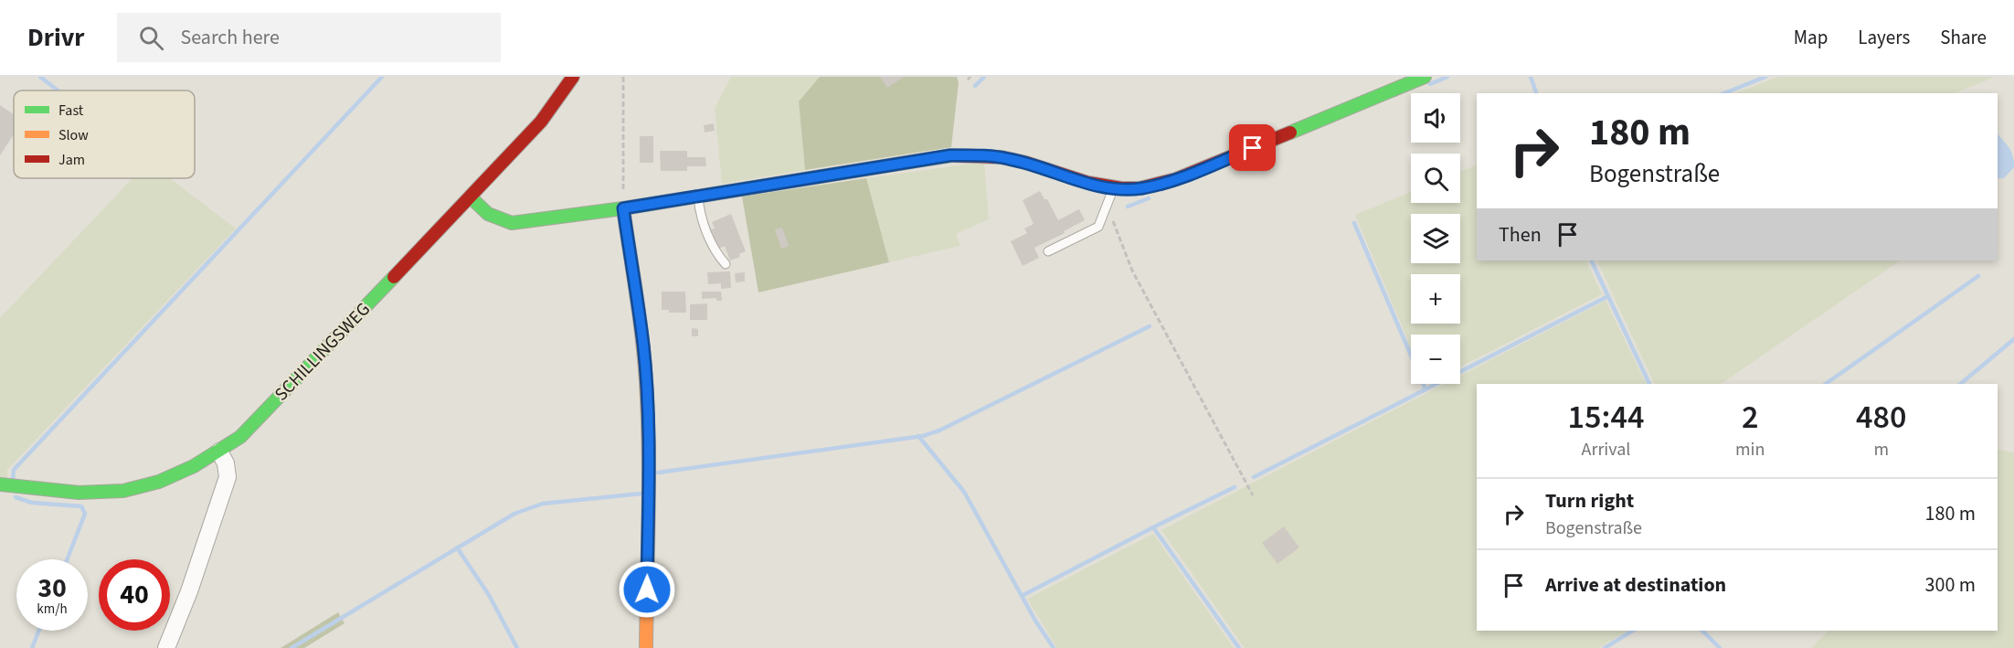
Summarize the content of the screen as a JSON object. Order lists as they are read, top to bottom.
{
  "streets": {
    "street": ["SCHILLINGSWEG"]
  },
  "legend": ["Fast", "Slow", "Jam"],
  "page": {
    "header": "Drivr",
    "search": "Search here",
    "nav": ["Map", "Layers", "Share"],
    "map_buttons": ["+", "−"],
    "turn": ["180 m", "Bogenstraße"],
    "then": "Then",
    "eta": [
      "15:44",
      "Arrival",
      "2",
      "min",
      "480",
      "m"
    ],
    "list": [
      {
        "name": "Turn right",
        "note": "Bogenstraße",
        "value": "180 m"
      },
      {
        "name": "Arrive at destination",
        "value": "300 m"
      }
    ],
    "speed": "30 km/h",
    "limit": "40"
  }
}
